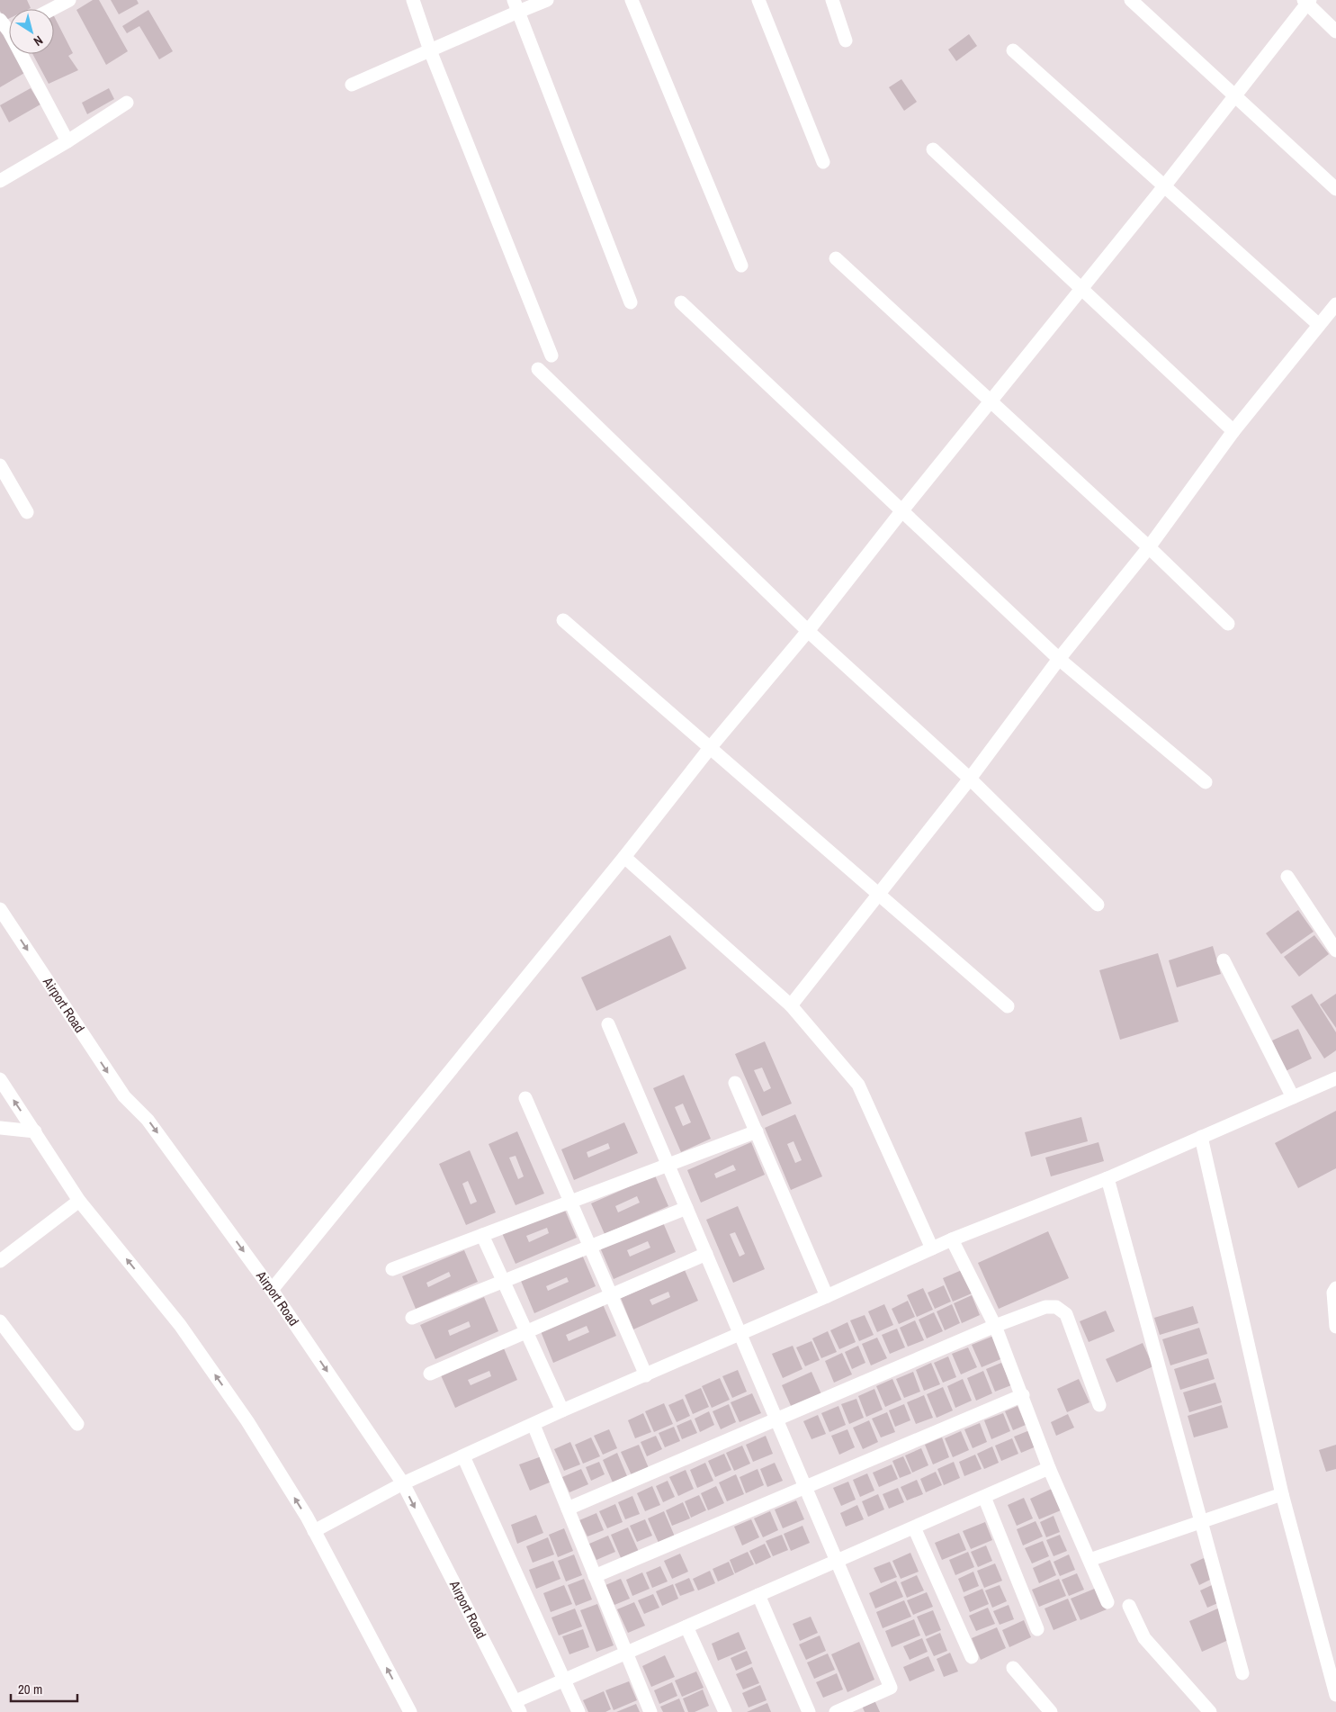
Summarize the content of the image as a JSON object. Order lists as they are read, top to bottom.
{
  "streets": {
    "street": ["Airport Road"]
  },
  "scale_bar": "20 m",
  "north": "bottom right"
}
